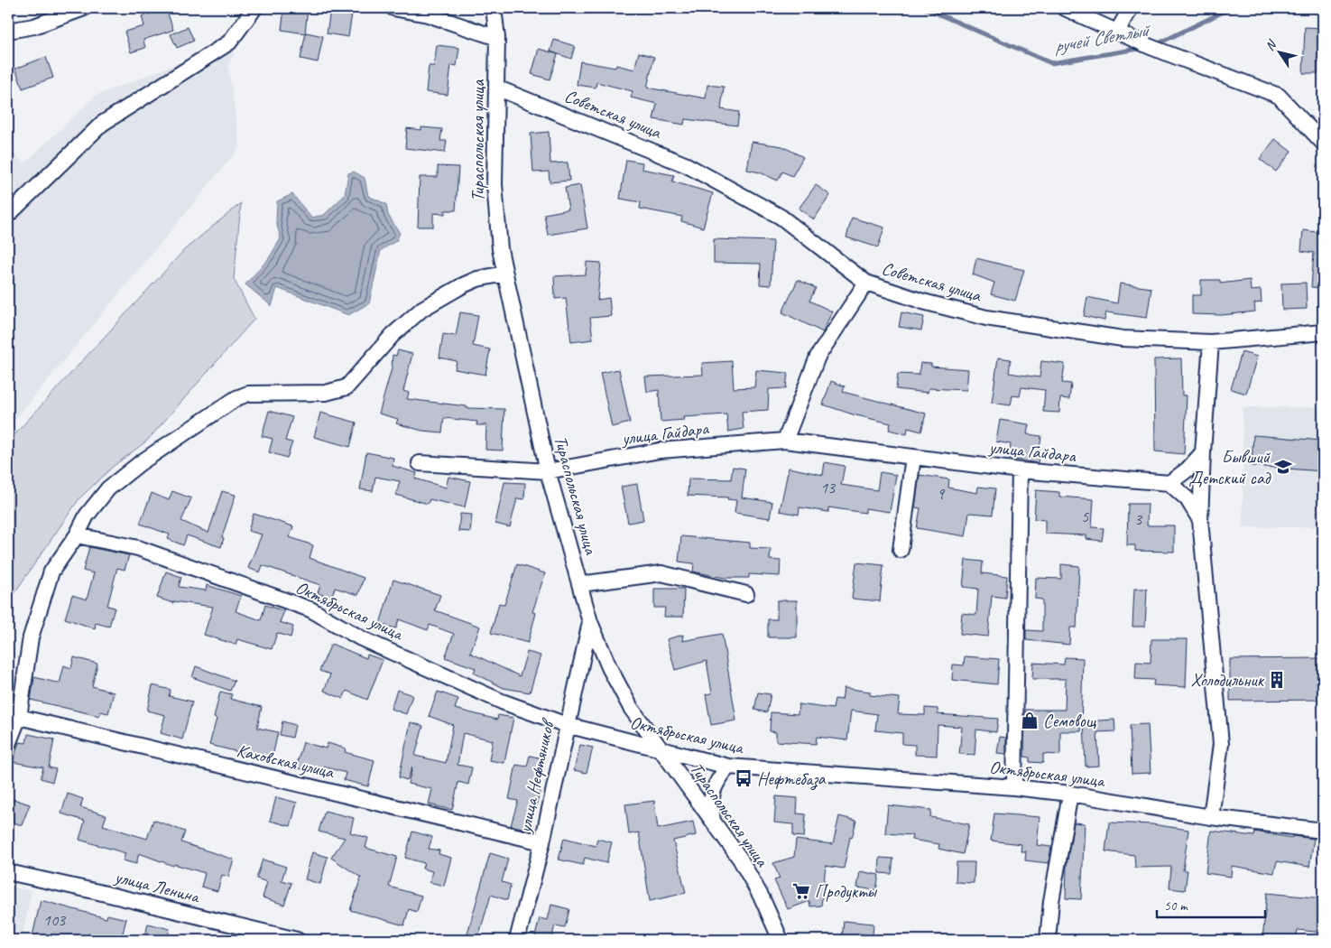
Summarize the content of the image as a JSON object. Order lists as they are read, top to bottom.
{
  "streets": {
    "street": [
      "Советская улица",
      "Тираспольская улица",
      "улица Гайдара",
      "Октябрьская улица",
      "Каховская улица",
      "улица Нефтяников",
      "улица Ленина"
    ]
  },
  "crossings": [
    ["Советская улица", "Тираспольская улица"],
    ["Тираспольская улица", "улица Гайдара"],
    ["Тираспольская улица", "Октябрьская улица"],
    ["Тираспольская улица", "улица Нефтяников"],
    ["Октябрьская улица", "улица Нефтяников"],
    ["Каховская улица", "улица Нефтяников"]
  ],
  "water": ["ручей Светлый"],
  "places": {
    "school or university": ["Бывший Детский сад"],
    "building": ["Холодильник"],
    "shop": ["Семовощ"],
    "bus stop": ["Нефтебаза"],
    "supermarket": ["Продукты"]
  },
  "house_numbers": [
    "13",
    "9",
    "5",
    "3",
    "103"
  ],
  "scale_bar": "50 m",
  "north": "top left"
}
